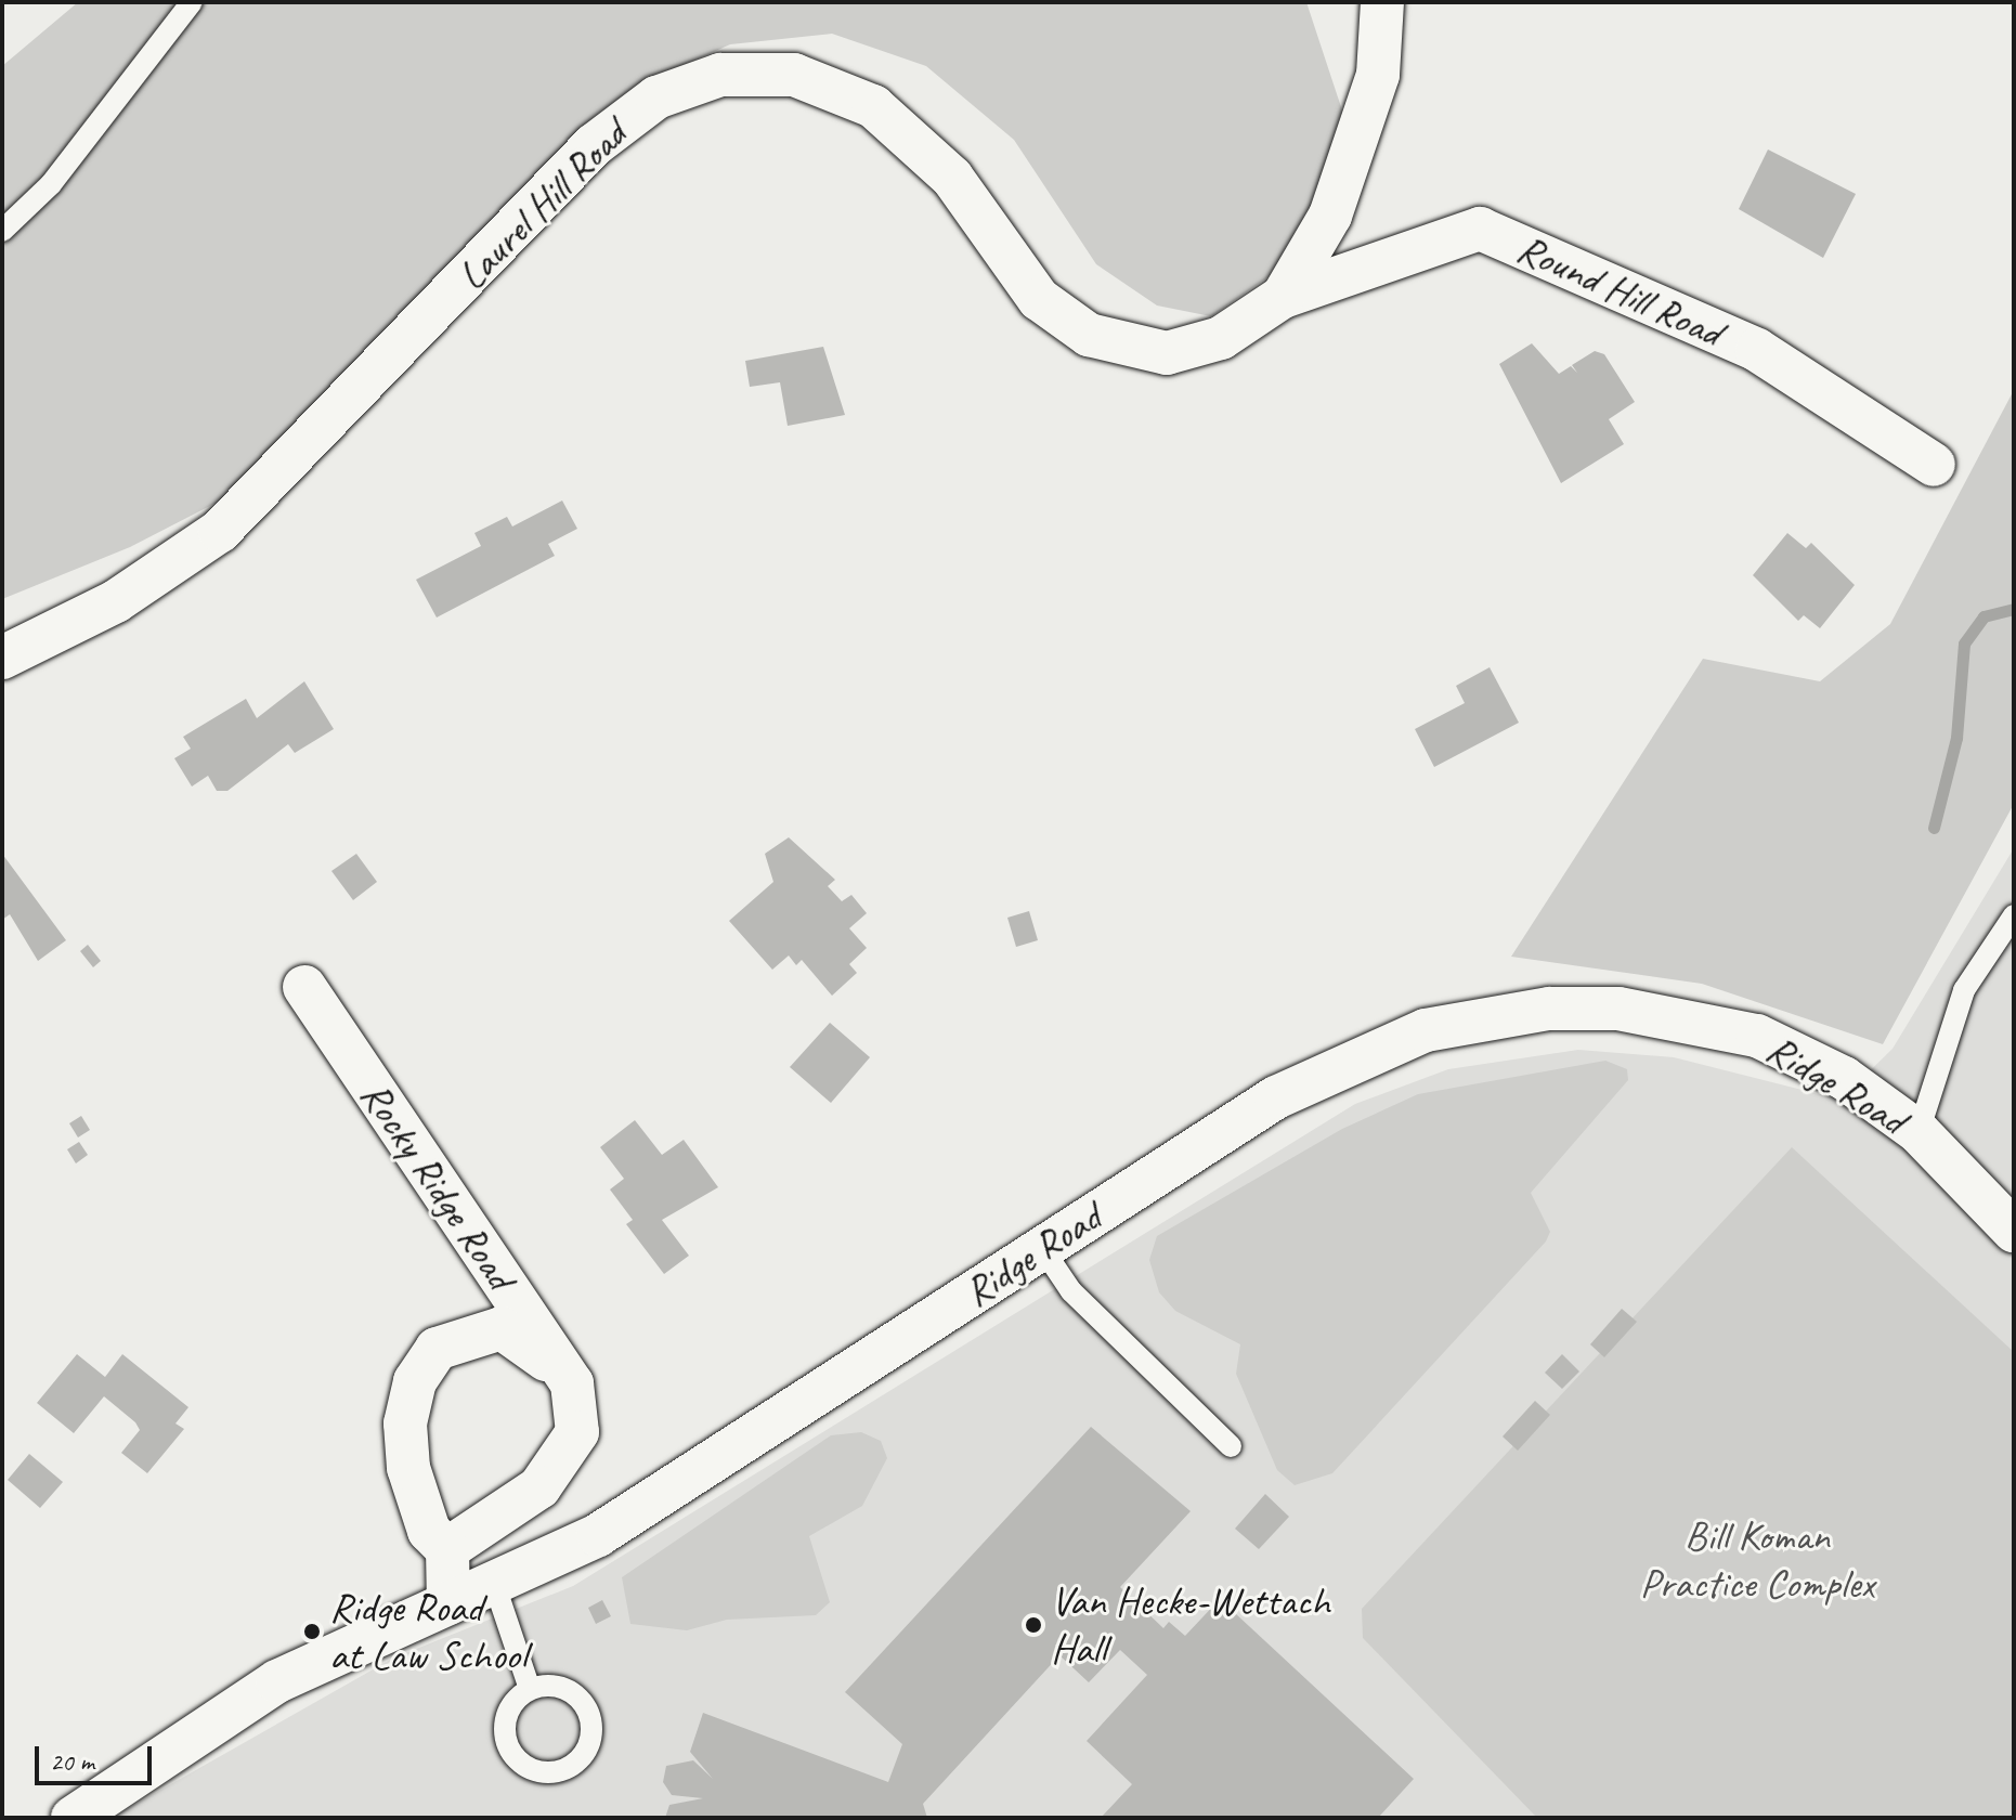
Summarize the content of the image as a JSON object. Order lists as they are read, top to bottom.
{
  "streets": {
    "street": [
      "Laurel Hill Road",
      "Round Hill Road",
      "Ridge Road",
      "Rocky Ridge Road"
    ]
  },
  "crossings": [
    ["Laurel Hill Road", "Round Hill Road"]
  ],
  "parks": ["Bill Koman Practice Complex"],
  "places": ["Van Hecke-Wettach Hall", "Ridge Road at Law School"],
  "scale_bar": "20 m"
}
